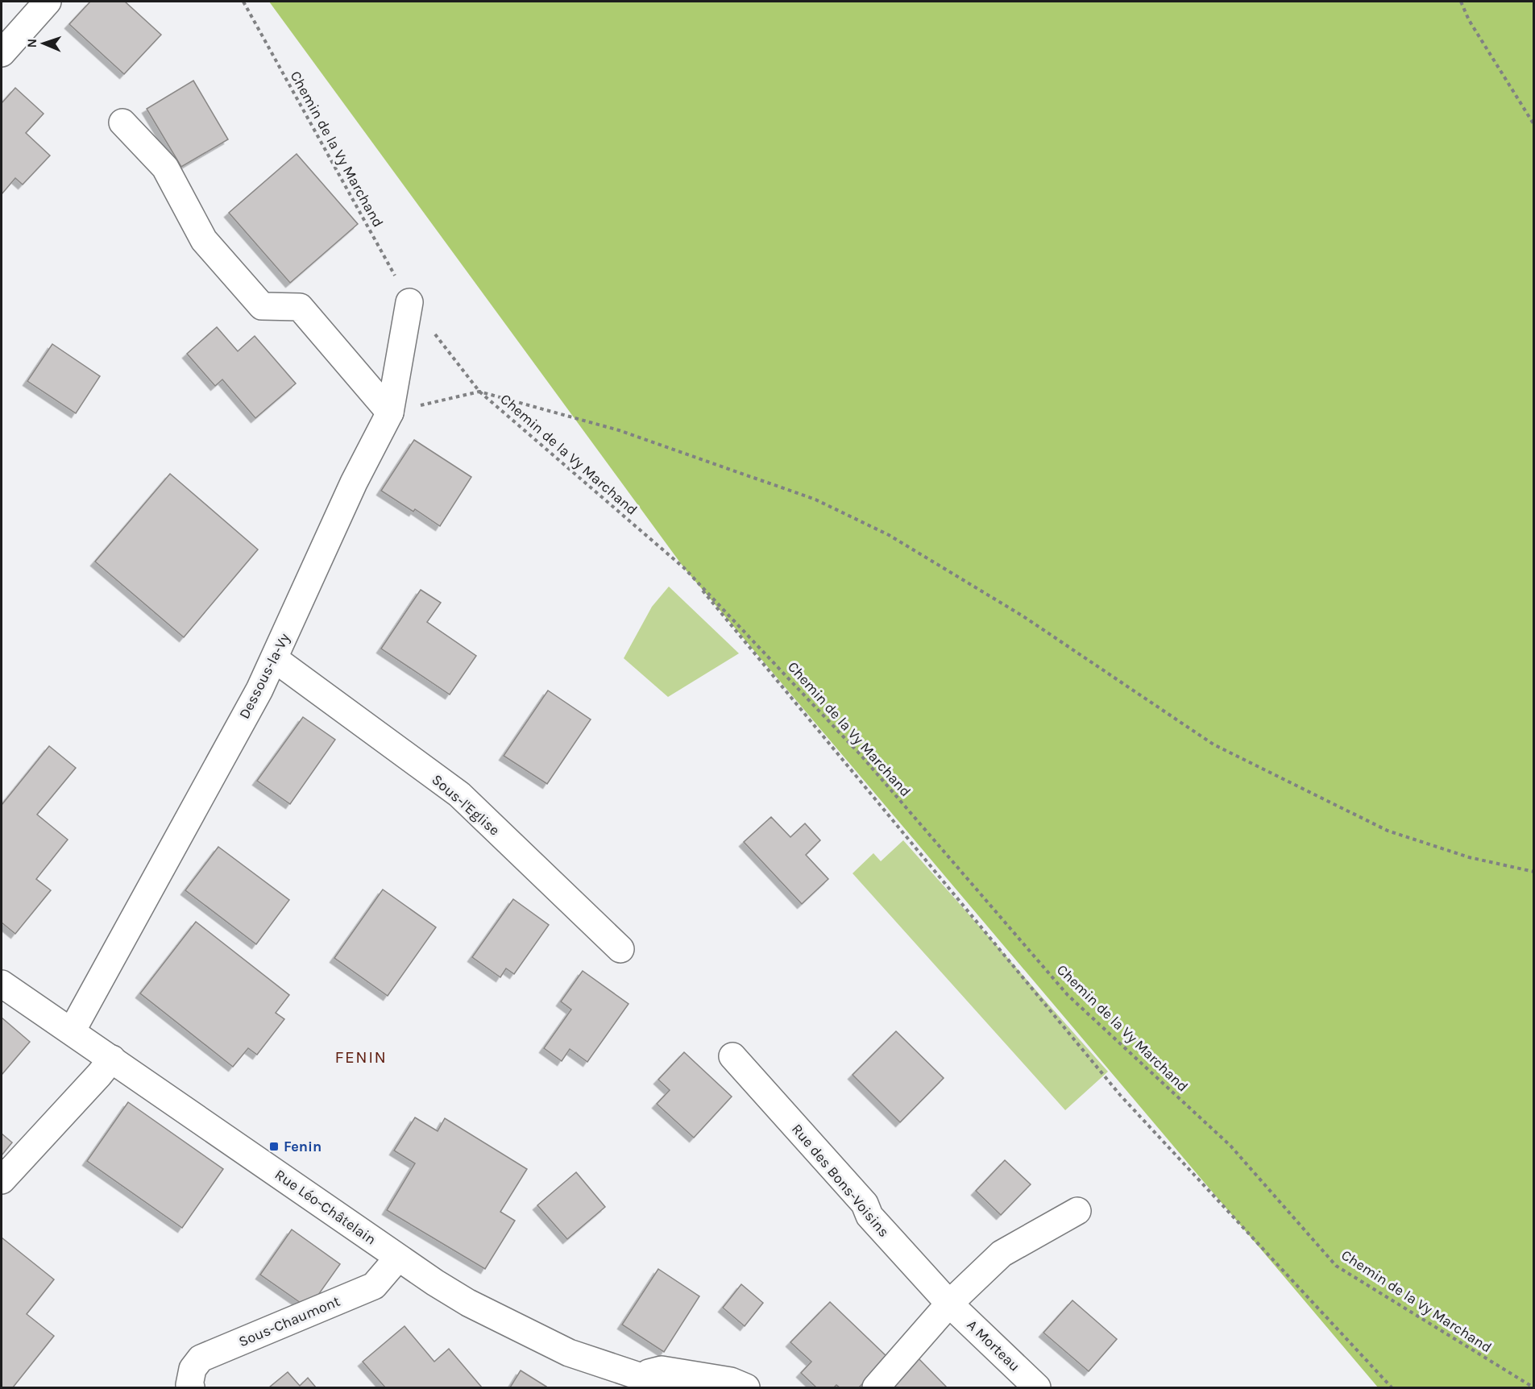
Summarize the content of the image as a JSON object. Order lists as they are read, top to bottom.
{
  "streets": {
    "street": [
      "Dessous-la-Vy",
      "Sous-l'Eglise",
      "Rue des Bons-Voisins",
      "Rue Léo-Châtelain",
      "Sous-Chaumont",
      "A Morteau"
    ],
    "path": ["Chemin de la Vy Marchand"]
  },
  "crossings": [
    ["Chemin de la Vy Marchand", "Dessous-la-Vy"],
    ["Dessous-la-Vy", "Sous-l'Eglise"],
    ["Dessous-la-Vy", "Rue Léo-Châtelain"],
    ["Rue des Bons-Voisins", "A Morteau"],
    ["Rue Léo-Châtelain", "Sous-Chaumont"]
  ],
  "districts": ["FENIN"],
  "places": {
    "transit": ["Fenin"]
  },
  "north": "left"
}
